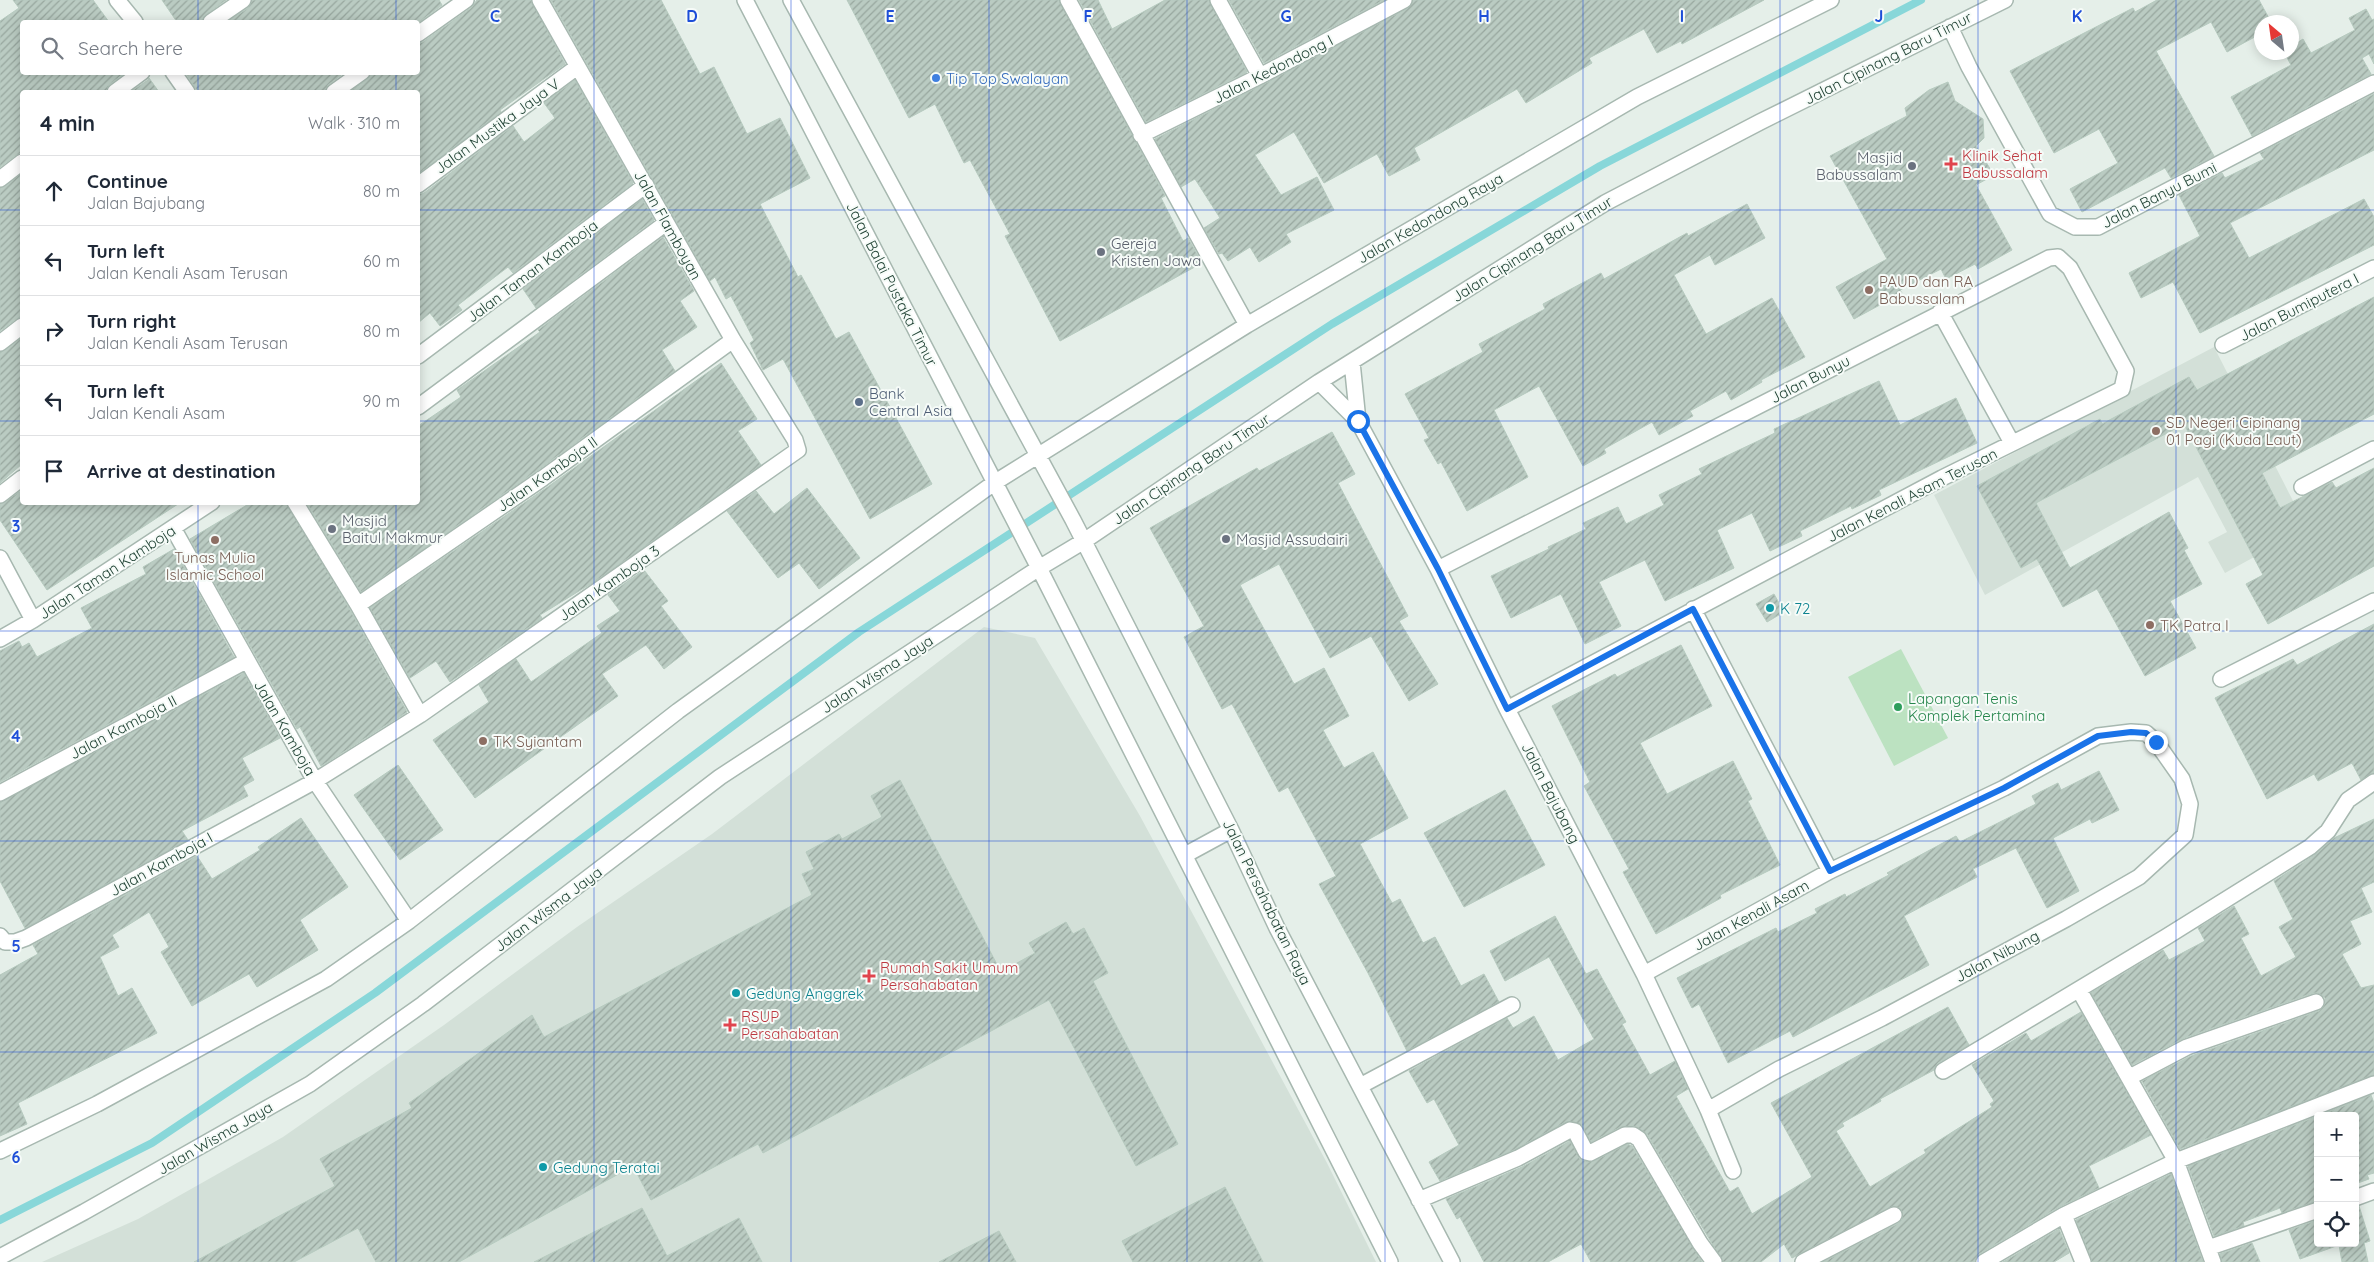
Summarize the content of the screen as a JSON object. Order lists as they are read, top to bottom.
{
  "streets": {
    "street": [
      "Jalan Cipinang Baru Timur",
      "Jalan Kedondong I",
      "Jalan Mustika Jaya V",
      "Jalan Banyu Bumi",
      "Jalan Kedondong Raya",
      "Jalan Flamboyan",
      "Jalan Taman Kamboja",
      "Jalan Balai Pustaka Timur",
      "Jalan Bumiputera I",
      "Jalan Bunyu",
      "Jalan Kamboja II",
      "Jalan Kenali Asam Terusan",
      "Jalan Kamboja 3",
      "Jalan Wisma Jaya",
      "Jalan Kamboja",
      "Jalan Bajubang",
      "Jalan Kamboja I",
      "Jalan Persahabatan Raya",
      "Jalan Kenali Asam",
      "Jalan Nibung"
    ]
  },
  "crossings": [
    ["Jalan Cipinang Baru Timur", "Jalan Banyu Bumi"],
    ["Jalan Cipinang Baru Timur", "Jalan Wisma Jaya"],
    ["Jalan Cipinang Baru Timur", "Jalan Bajubang"],
    ["Jalan Cipinang Baru Timur", "Jalan Persahabatan Raya"],
    ["Jalan Mustika Jaya V", "Jalan Flamboyan"],
    ["Jalan Flamboyan", "Jalan Taman Kamboja"],
    ["Jalan Flamboyan", "Jalan Kamboja II"],
    ["Jalan Flamboyan", "Jalan Kamboja 3"],
    ["Jalan Taman Kamboja", "Jalan Kamboja"],
    ["Jalan Balai Pustaka Timur", "Jalan Wisma Jaya"],
    ["Jalan Bunyu", "Jalan Kenali Asam Terusan"],
    ["Jalan Bunyu", "Jalan Bajubang"],
    ["Jalan Kamboja II", "Jalan Kamboja"],
    ["Jalan Kenali Asam Terusan", "Jalan Bajubang"],
    ["Jalan Kamboja 3", "Jalan Kamboja"],
    ["Jalan Kamboja 3", "Jalan Kamboja I"],
    ["Jalan Wisma Jaya", "Jalan Persahabatan Raya"],
    ["Jalan Kamboja", "Jalan Kamboja I"],
    ["Jalan Bajubang", "Jalan Kenali Asam"],
    ["Jalan Bajubang", "Jalan Nibung"],
    ["Jalan Kenali Asam", "Jalan Nibung"]
  ],
  "places": {
    "other": [
      "Tip Top Swalayan",
      "Masjid Babussalam",
      "Gereja Kristen Jawa",
      "PAUD dan RA Babussalam",
      "Bank Central Asia",
      "SD Negeri Cipinang 01 Pagi (Kuda Laut)",
      "Masjid Baitul Makmur",
      "Masjid Assudairi",
      "Tunas Mulia Islamic School",
      "K 72",
      "TK Patra I",
      "Lapangan Tenis Komplek Pertamina",
      "TK Syiantam",
      "Gedung Anggrek",
      "Gedung Teratai"
    ],
    "health": ["Klinik Sehat Babussalam", "Rumah Sakit Umum Persahabatan", "RSUP Persahabatan"]
  },
  "north": "top left",
  "page": {
    "search": "Search here",
    "heading": ["4 min", "Walk · 310 m"],
    "list": [
      ["Continue", "Jalan Bajubang", "80 m"],
      ["Turn left", "Jalan Kenali Asam Terusan", "60 m"],
      ["Turn right", "Jalan Kenali Asam Terusan", "80 m"],
      ["Turn left", "Jalan Kenali Asam", "90 m"],
      "Arrive at destination"
    ],
    "map_buttons": ["+", "−"]
  },
  "grid": {
    "columns": [
      "C",
      "D",
      "E",
      "F",
      "G",
      "H",
      "I",
      "J",
      "K"
    ],
    "rows": [
      "3",
      "4",
      "5",
      "6"
    ]
  }
}
